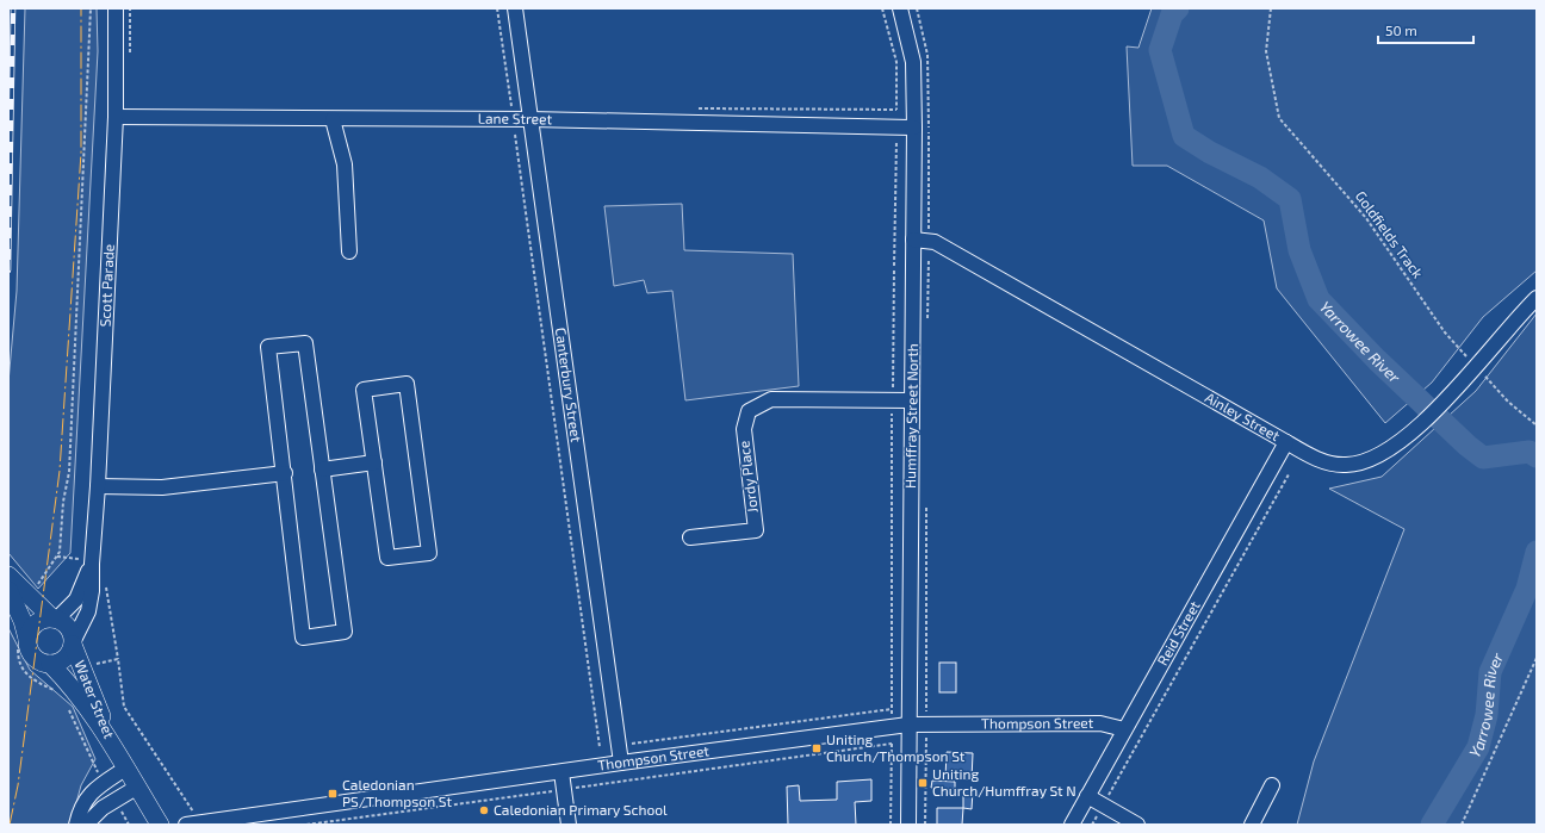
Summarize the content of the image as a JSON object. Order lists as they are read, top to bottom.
{
  "streets": {
    "main road": ["Water Street"],
    "street": [
      "Lane Street",
      "Scott Parade",
      "Canterbury Street",
      "Humffray Street North",
      "Ainley Street",
      "Jordy Place",
      "Reid Street",
      "Thompson Street"
    ],
    "path": ["Goldfields Track"]
  },
  "crossings": [
    ["Lane Street", "Scott Parade"],
    ["Lane Street", "Canterbury Street"],
    ["Lane Street", "Humffray Street North"],
    ["Goldfields Track", "Ainley Street"],
    ["Scott Parade", "Water Street"],
    ["Canterbury Street", "Thompson Street"],
    ["Humffray Street North", "Ainley Street"],
    ["Humffray Street North", "Jordy Place"],
    ["Humffray Street North", "Thompson Street"],
    ["Ainley Street", "Reid Street"],
    ["Reid Street", "Thompson Street"]
  ],
  "water": ["Yarrowee River"],
  "places": {
    "transit": ["Uniting Church/Thompson St", "Uniting Church/Humffray St N", "Caledonian PS/Thompson St"],
    "other": ["Caledonian Primary School"]
  },
  "scale_bar": "50 m"
}
